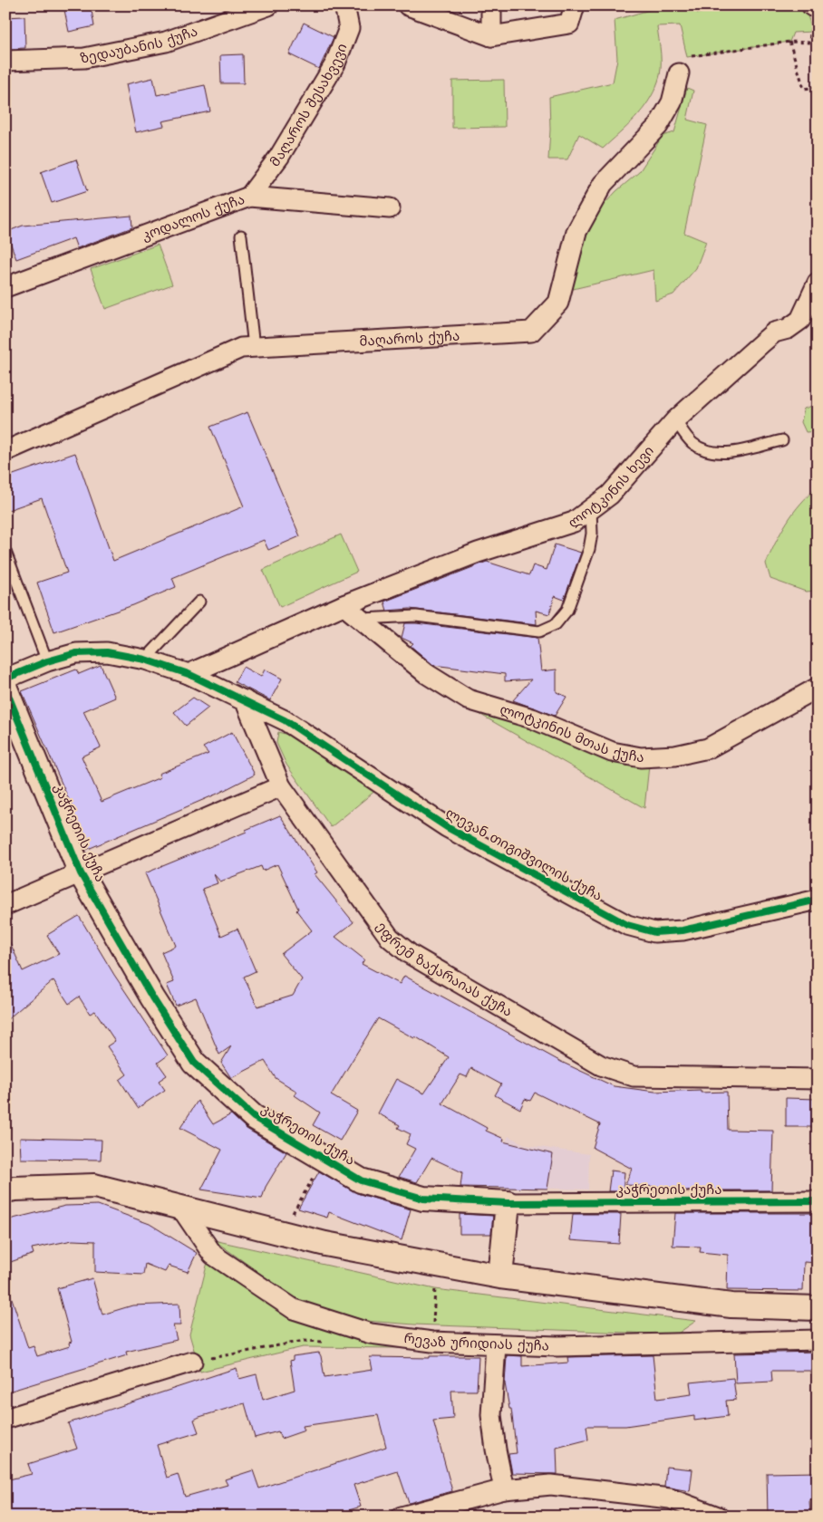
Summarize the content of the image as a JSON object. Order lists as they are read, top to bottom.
{
  "streets": {
    "street": [
      "ზედაუბანის ქუჩა",
      "მაღაროს შესახვევი",
      "კოდალოს ქუჩა",
      "მაღაროს ქუჩა",
      "ლოტკინის ხევი",
      "ლოტკინის მთას ქუჩა",
      "კაჭრეთის ქუჩა",
      "ლევან თიგიშვილის ქუჩა",
      "ეფრემ ზაქარაიას ქუჩა",
      "რევაზ ურიდიას ქუჩა"
    ]
  },
  "crossings": [
    ["მაღაროს შესახვევი", "კოდალოს ქუჩა"],
    ["ლოტკინის ხევი", "ლოტკინის მთას ქუჩა"],
    ["ლევან თიგიშვილის ქუჩა", "ეფრემ ზაქარაიას ქუჩა"]
  ]
}
